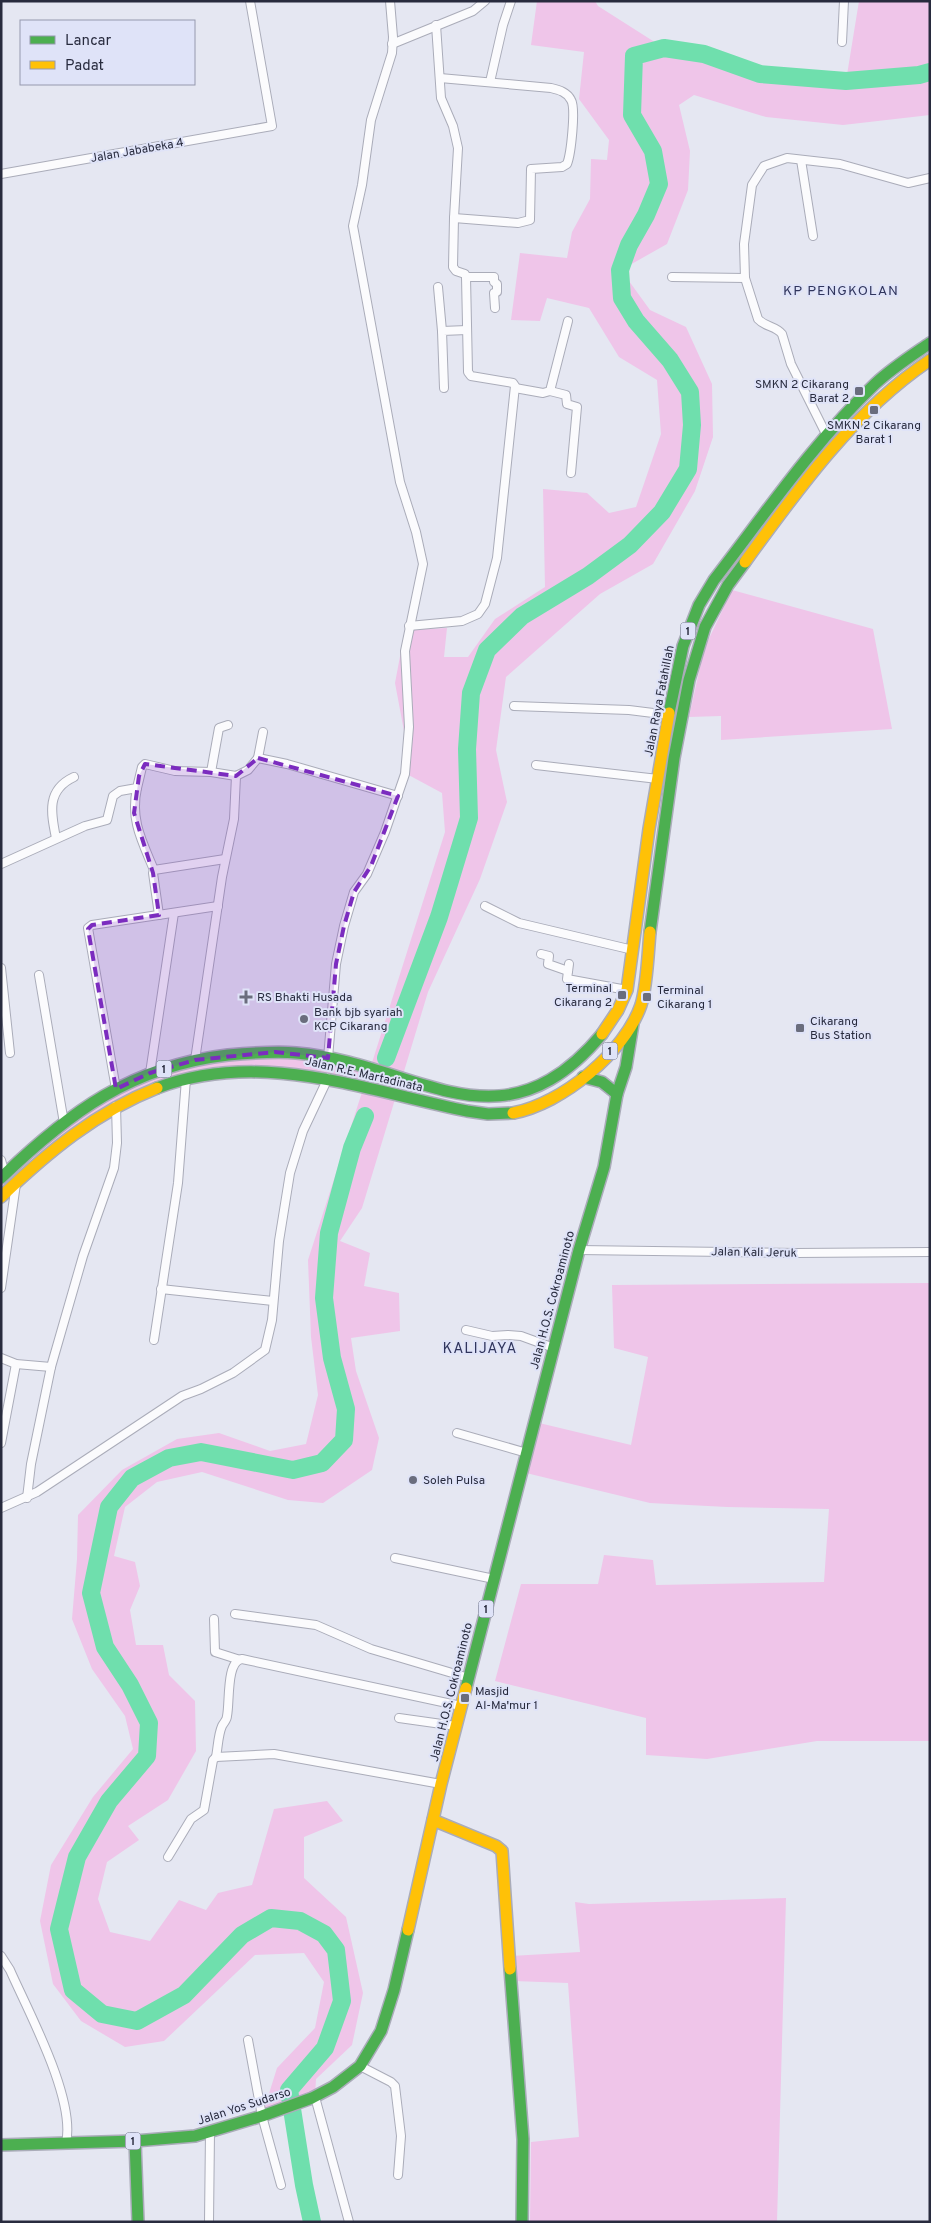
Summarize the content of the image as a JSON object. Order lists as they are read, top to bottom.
{
  "streets": {
    "main road": [
      "1",
      "Jalan Raya Fatahillah",
      "Jalan R.E. Martadinata",
      "Jalan H.O.S. Cokroaminoto",
      "Jalan Yos Sudarso"
    ],
    "street": ["Jalan Jababeka 4", "Jalan Kali Jeruk"]
  },
  "crossings": [
    ["Jalan Raya Fatahillah", "Jalan R.E. Martadinata"],
    ["Jalan Raya Fatahillah", "Jalan H.O.S. Cokroaminoto"],
    ["Jalan R.E. Martadinata", "Jalan H.O.S. Cokroaminoto"],
    ["Jalan Kali Jeruk", "Jalan H.O.S. Cokroaminoto"],
    ["Jalan H.O.S. Cokroaminoto", "Jalan Yos Sudarso"]
  ],
  "districts": ["KP PENGKOLAN", "KALIJAYA"],
  "places": {
    "transit": [
      "SMKN 2 Cikarang Barat 2",
      "SMKN 2 Cikarang Barat 1",
      "Terminal Cikarang 2",
      "Terminal Cikarang 1",
      "Cikarang Bus Station",
      "Masjid Al-Ma'mur 1"
    ],
    "health": ["RS Bhakti Husada"],
    "other": ["Bank bjb syariah KCP Cikarang", "Soleh Pulsa"]
  },
  "legend": ["Lancar", "Padat"]
}
